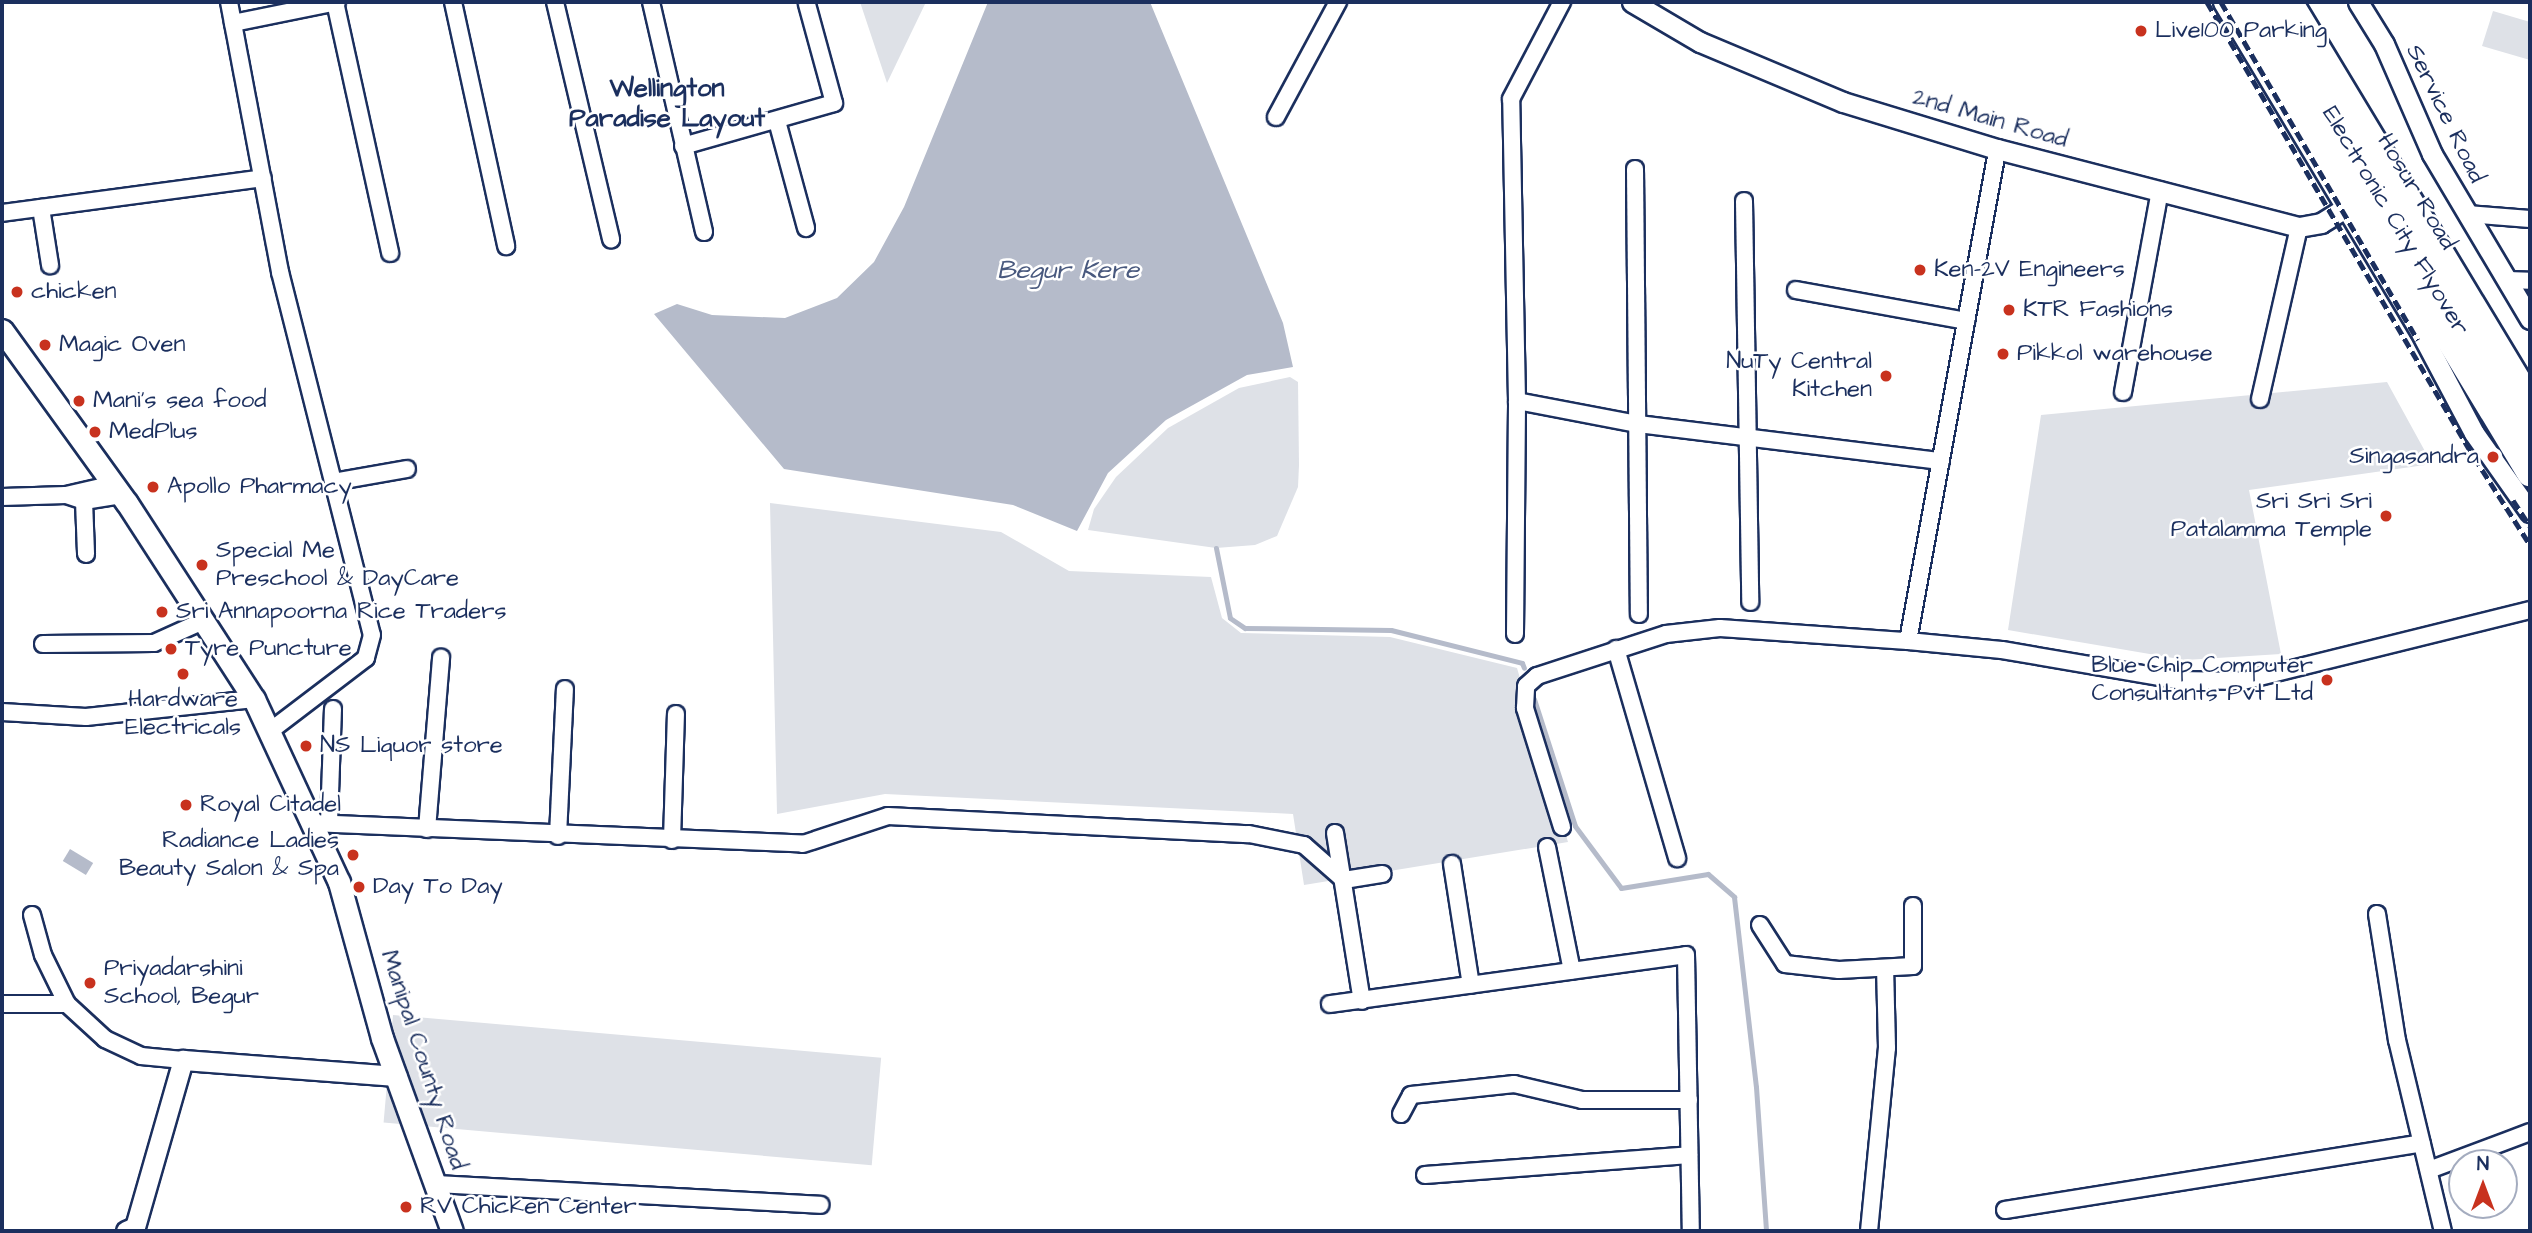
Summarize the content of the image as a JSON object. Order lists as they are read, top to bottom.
{
  "streets": {
    "highway": ["Hosur Road", "Electronic City Flyover"],
    "main road": ["Manipal County Road"],
    "street": ["Service Road", "2nd Main Road"]
  },
  "districts": ["Wellington Paradise Layout"],
  "water": ["Begur Kere"],
  "places": [
    "Live100 Parking",
    "Ken-2V Engineers",
    "chicken",
    "KTR Fashions",
    "Magic Oven",
    "Pikkol warehouse",
    "NuTy Central Kitchen",
    "Mani's sea food",
    "MedPlus",
    "Singasandra",
    "Apollo Pharmacy",
    "Sri Sri Sri Patalamma Temple",
    "Special Me Preschool & DayCare",
    "Sri Annapoorna Rice Traders",
    "Tyre Puncture",
    "Hardware Electricals",
    "Blue Chip Computer Consultants Pvt Ltd",
    "NS Liquor store",
    "Royal Citadel",
    "Radiance Ladies Beauty Salon & Spa",
    "Day To Day",
    "Priyadarshini School, Begur",
    "RV Chicken Center"
  ],
  "north": "top"
}
